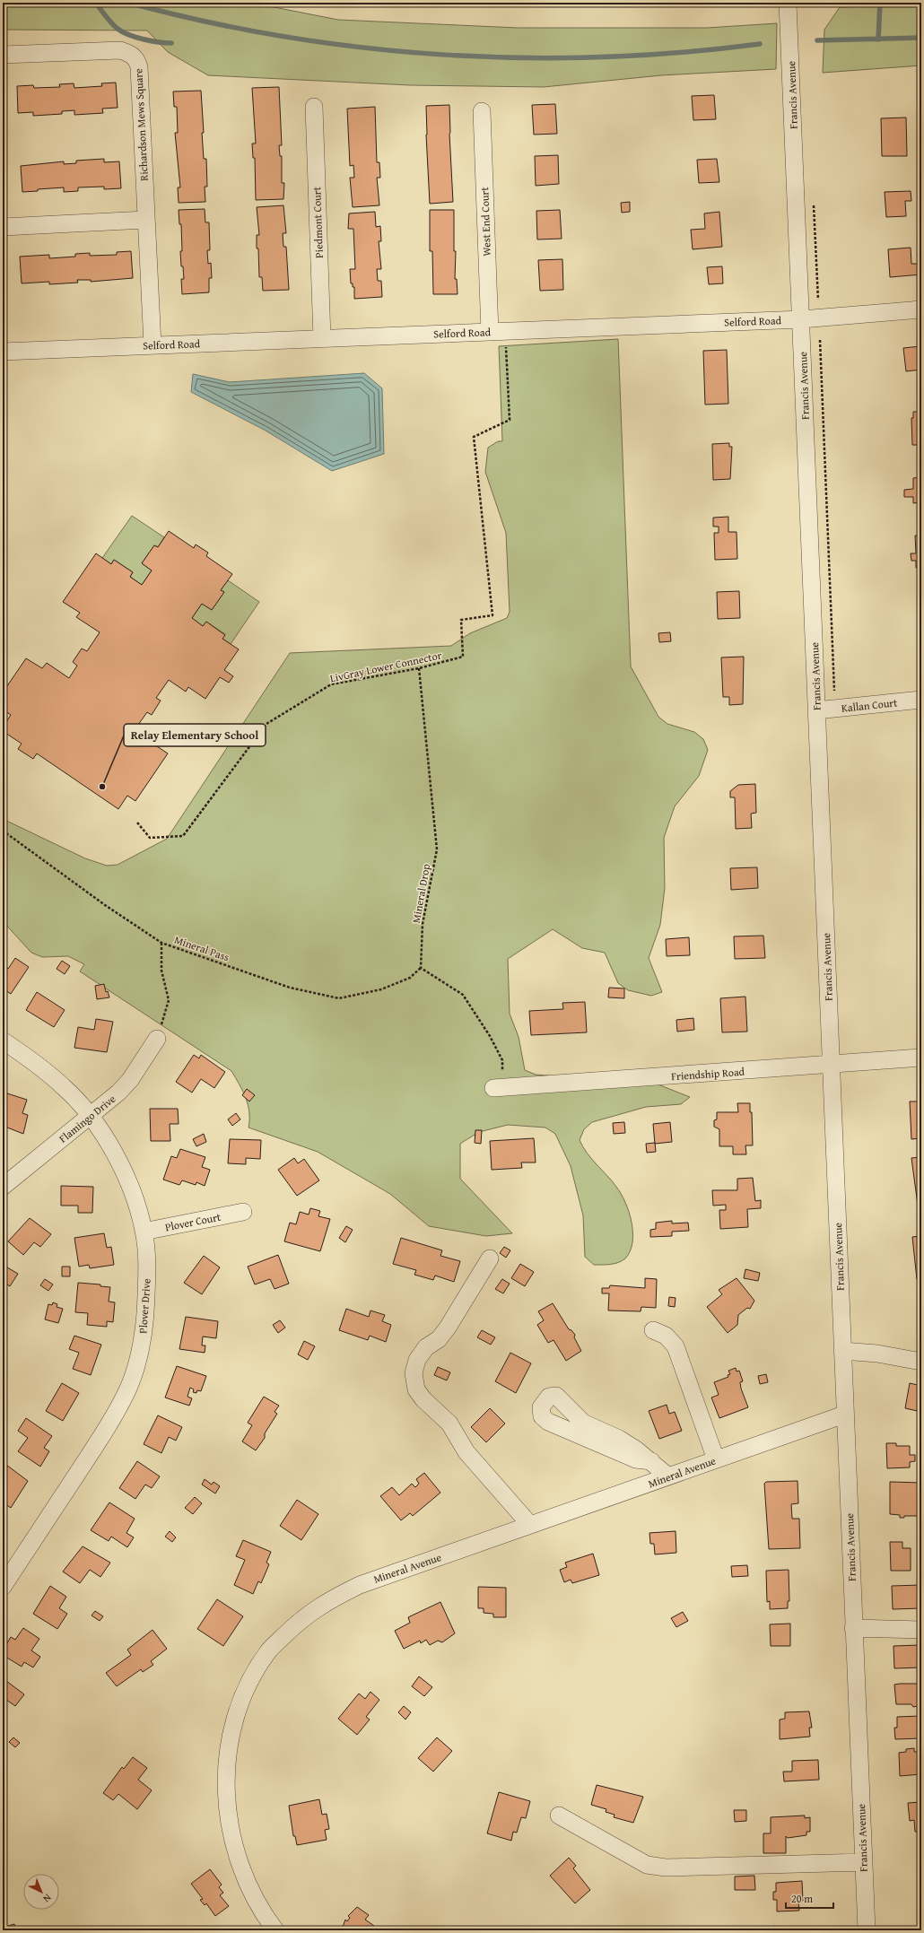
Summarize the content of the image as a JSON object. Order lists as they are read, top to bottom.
{
  "streets": {
    "street": [
      "Francis Avenue",
      "Richardson Mews Square",
      "West End Court",
      "Piedmont Court",
      "Selford Road",
      "Kallan Court",
      "Friendship Road",
      "Flamingo Drive",
      "Plover Court",
      "Plover Drive",
      "Mineral Avenue"
    ],
    "path": ["LivGray Lower Connector", "Mineral Drop", "Mineral Pass"]
  },
  "crossings": [
    ["Francis Avenue", "Selford Road"],
    ["Francis Avenue", "Kallan Court"],
    ["Francis Avenue", "Friendship Road"],
    ["Francis Avenue", "Mineral Avenue"],
    ["Richardson Mews Square", "Selford Road"],
    ["West End Court", "Selford Road"],
    ["West End Court", "LivGray Lower Connector"],
    ["Piedmont Court", "Selford Road"],
    ["Selford Road", "LivGray Lower Connector"],
    ["LivGray Lower Connector", "Mineral Drop"],
    ["Mineral Drop", "Mineral Pass"],
    ["Flamingo Drive", "Plover Drive"],
    ["Plover Court", "Plover Drive"]
  ],
  "places": ["Relay Elementary School"],
  "scale_bar": "20 m",
  "north": "bottom right"
}
